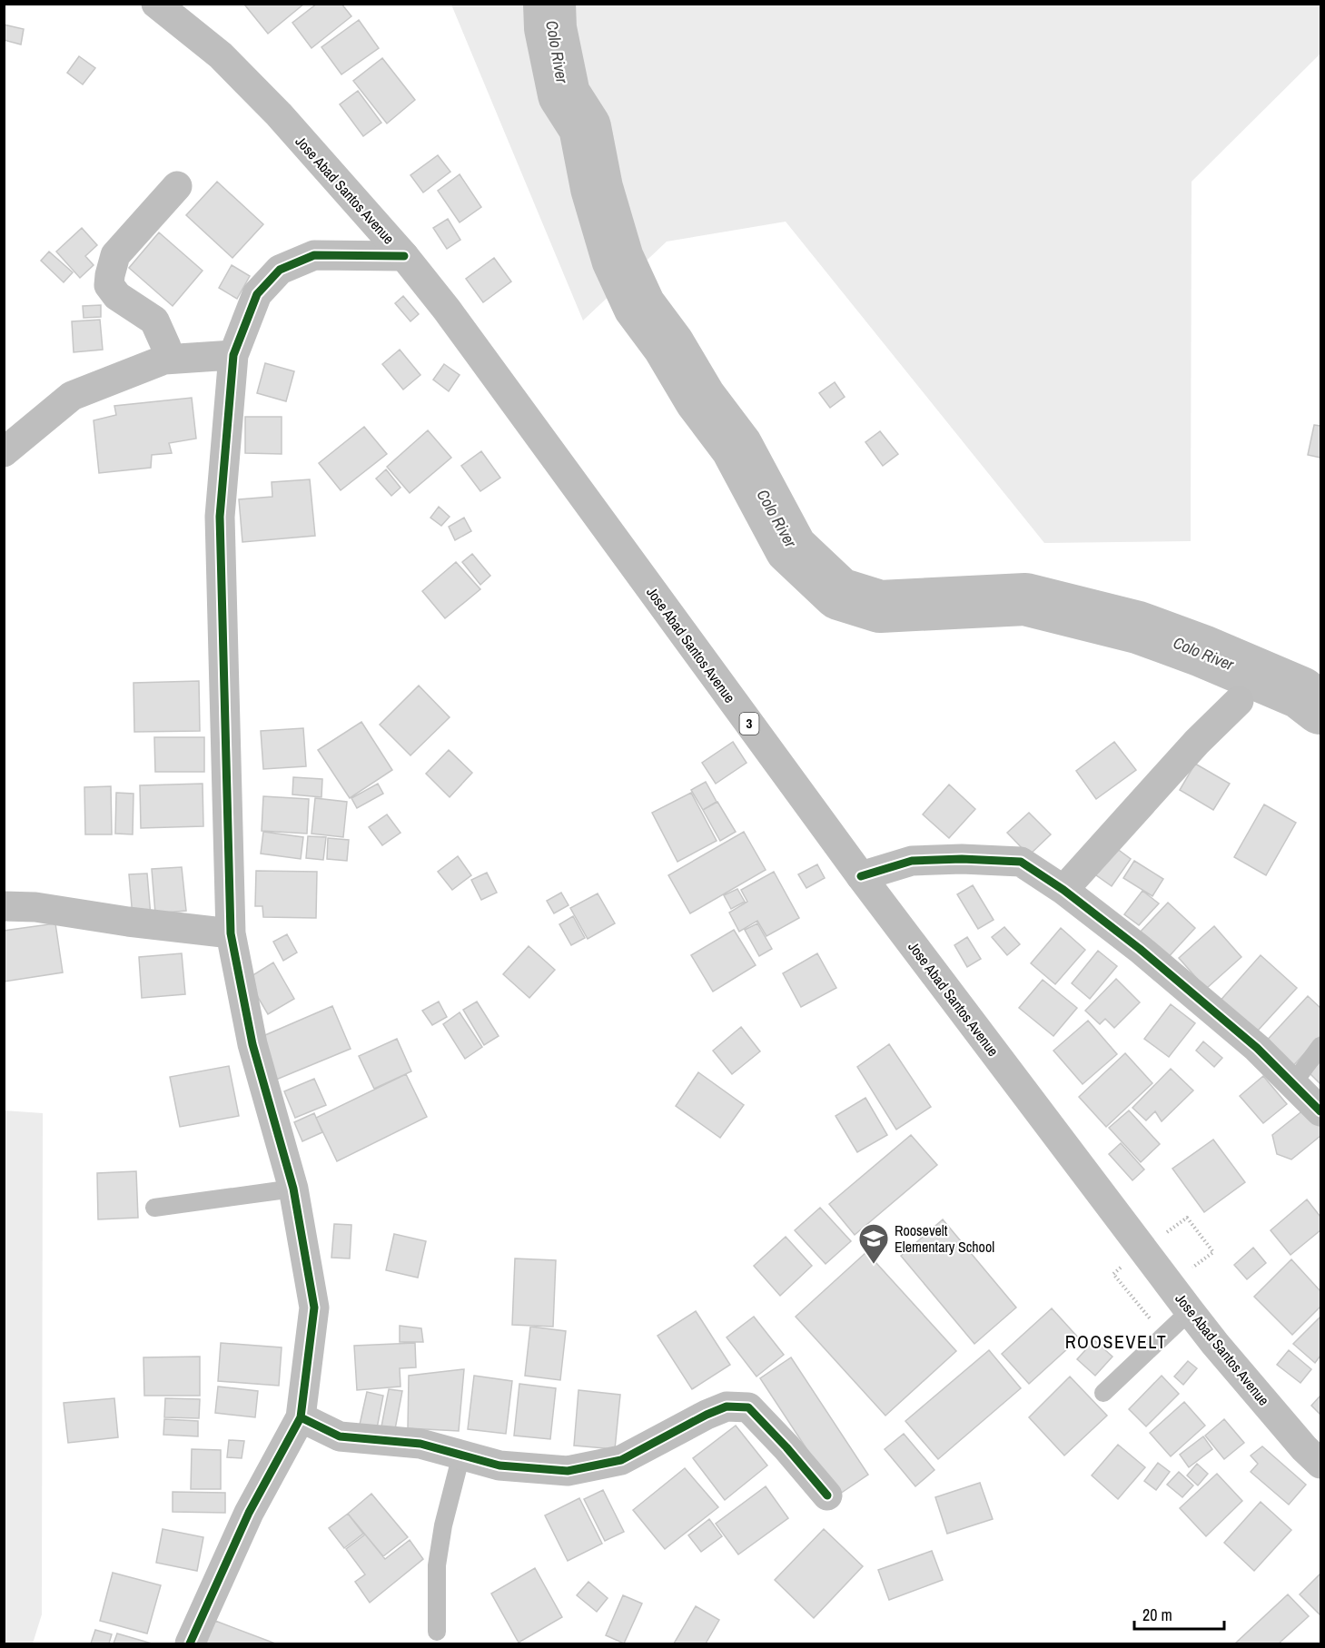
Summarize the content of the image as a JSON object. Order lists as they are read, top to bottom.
{
  "streets": {
    "main road": ["Jose Abad Santos Avenue", "3"]
  },
  "districts": ["ROOSEVELT"],
  "water": ["Colo River"],
  "places": {
    "school or university": ["Roosevelt Elementary School"]
  },
  "scale_bar": "20 m"
}
